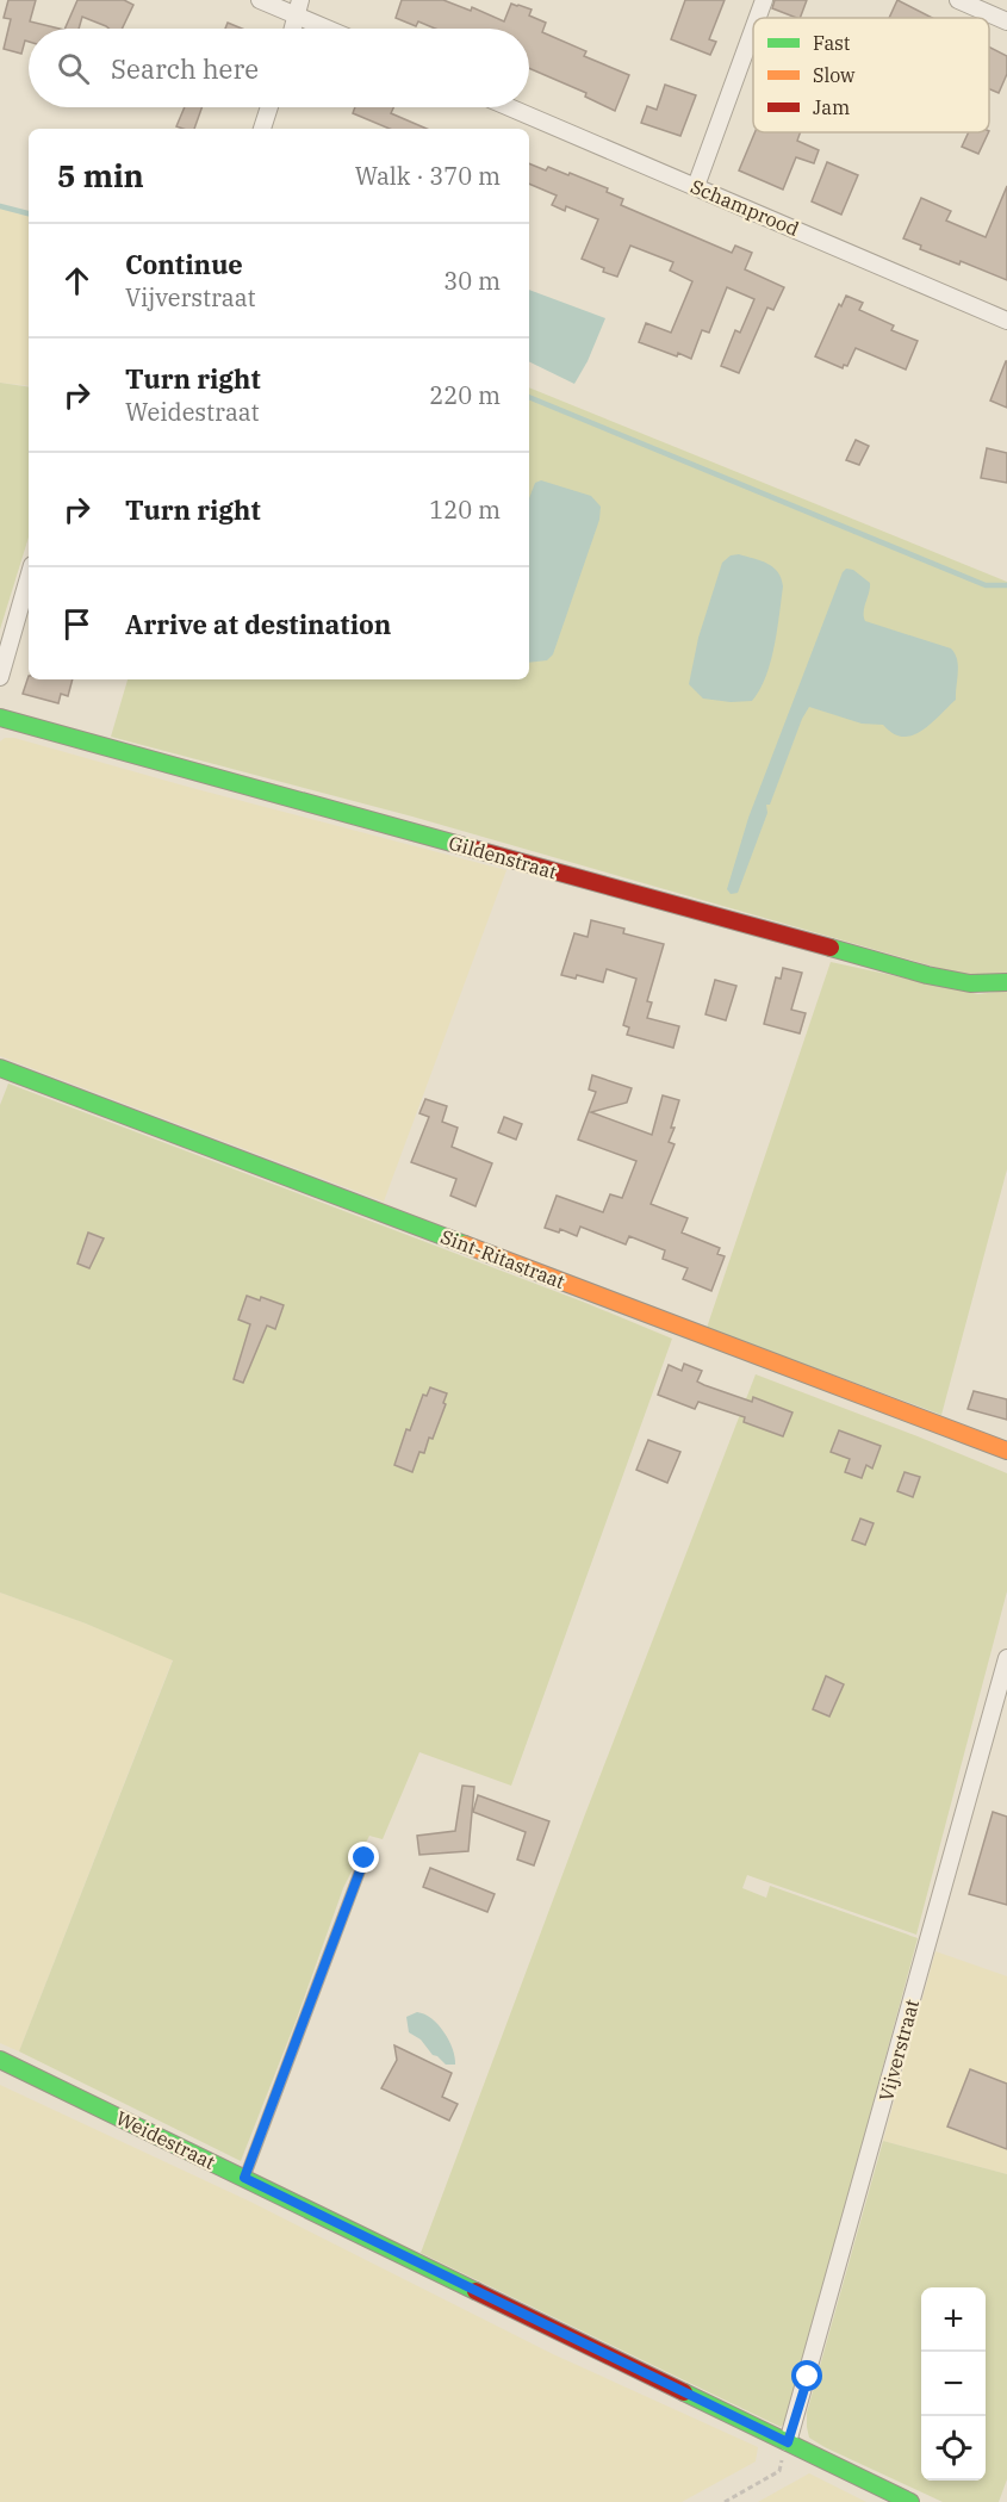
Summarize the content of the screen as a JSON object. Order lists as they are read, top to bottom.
{
  "streets": {
    "street": [
      "Schamprood",
      "Gildenstraat",
      "Sint-Ritastraat",
      "Vijverstraat",
      "Weidestraat"
    ]
  },
  "crossings": [
    ["Vijverstraat", "Weidestraat"]
  ],
  "legend": ["Fast", "Slow", "Jam"],
  "page": {
    "search": "Search here",
    "heading": ["5 min", "Walk · 370 m"],
    "list": [
      ["Continue", "Vijverstraat", "30 m"],
      ["Turn right", "Weidestraat", "220 m"],
      ["Turn right", "120 m"],
      "Arrive at destination"
    ],
    "map_buttons": ["+", "−"]
  }
}
